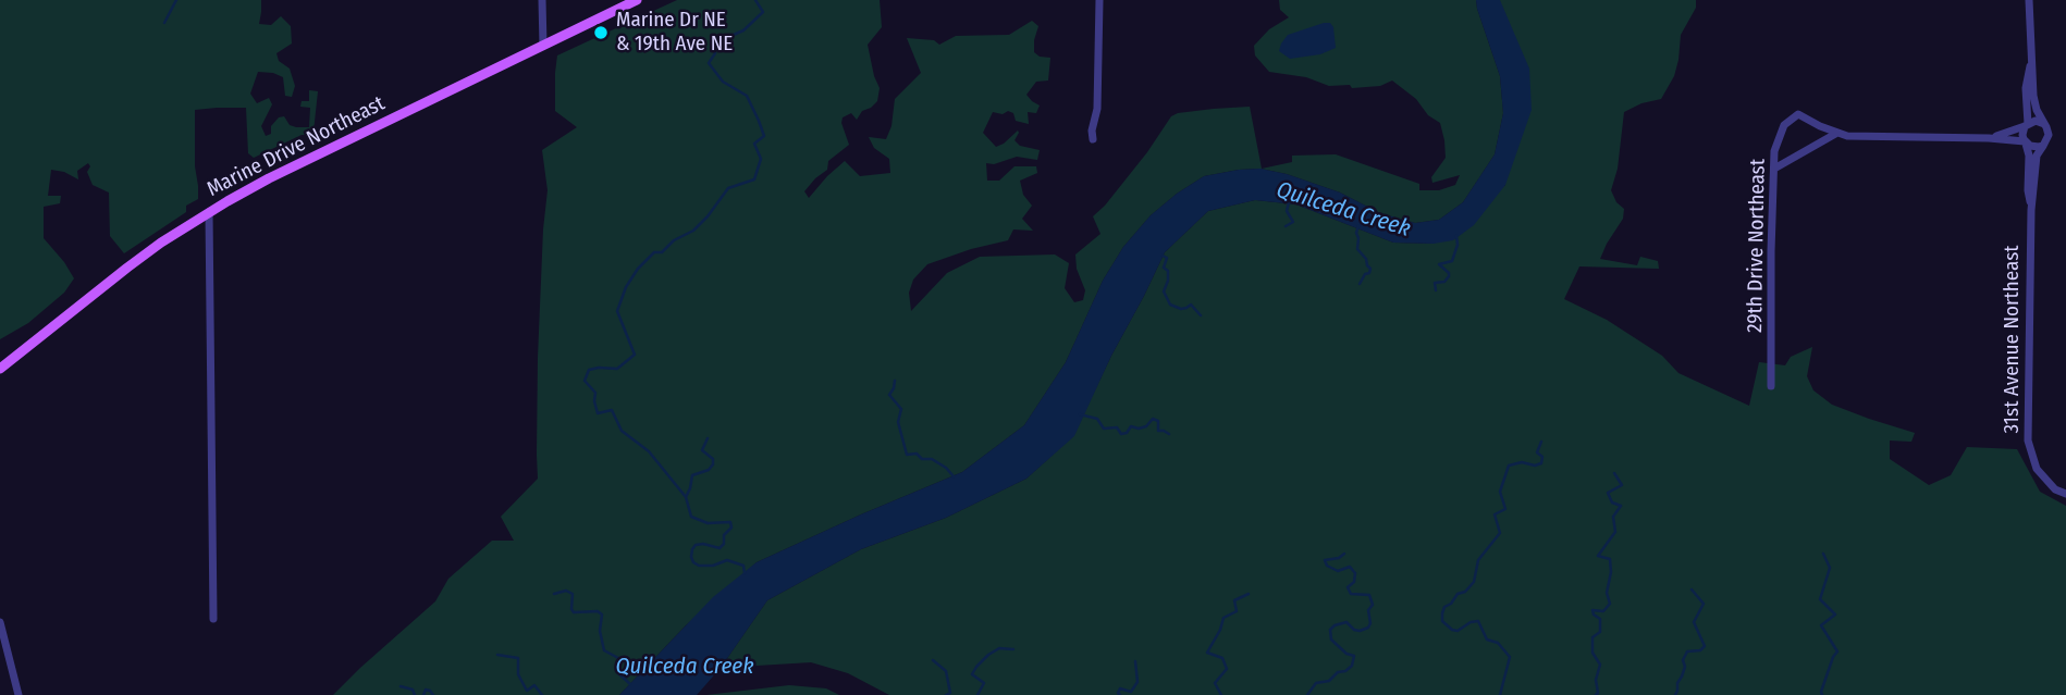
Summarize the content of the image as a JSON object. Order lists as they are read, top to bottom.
{
  "streets": {
    "main road": ["Marine Drive Northeast"],
    "street": ["29th Drive Northeast", "31st Avenue Northeast"]
  },
  "water": ["Quilceda Creek"],
  "places": ["Marine Dr NE & 19th Ave NE"]
}
